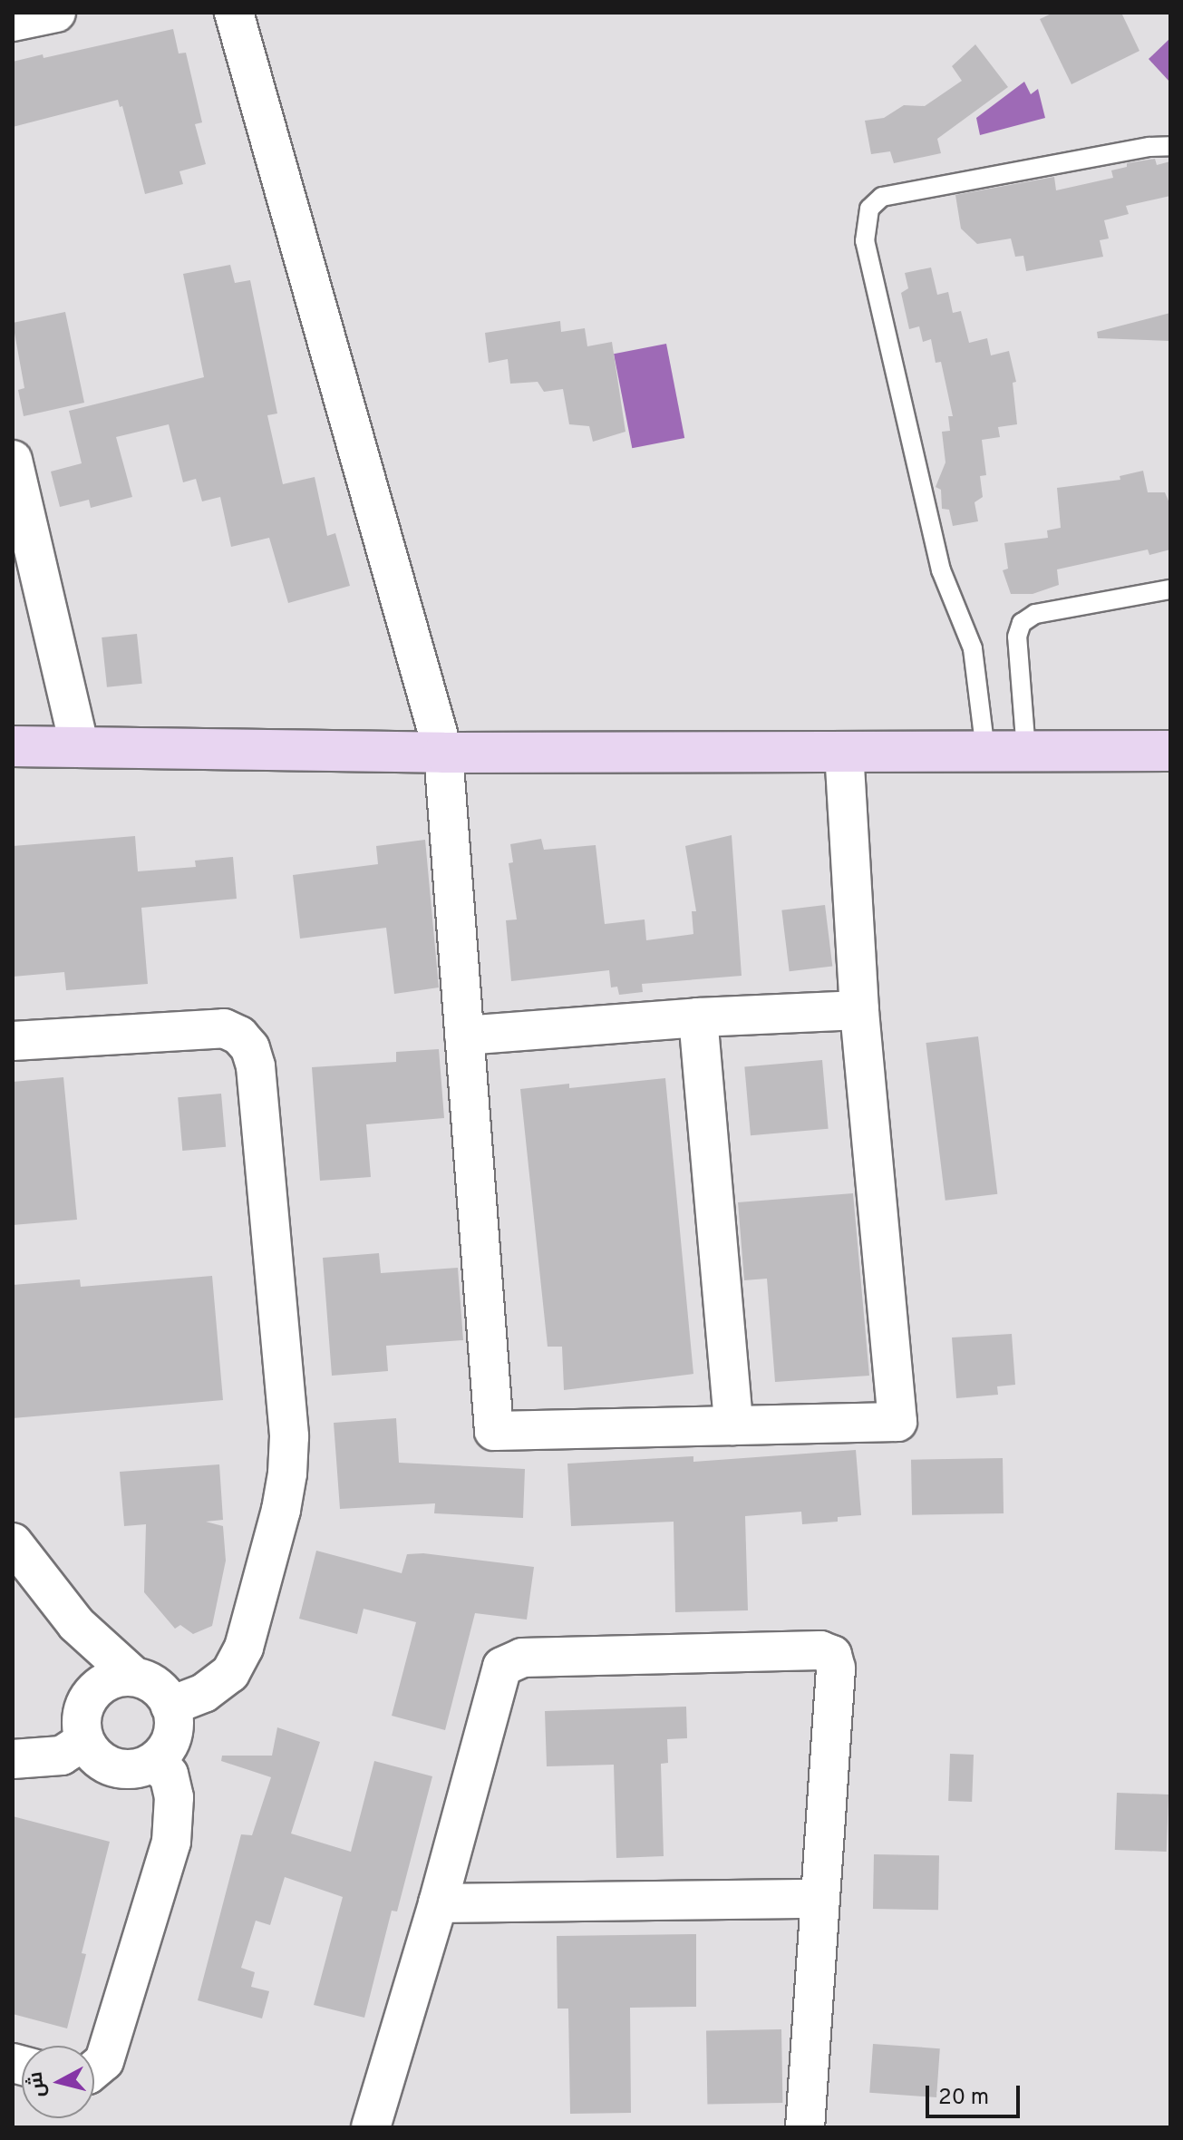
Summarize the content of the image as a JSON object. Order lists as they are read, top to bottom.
{
  "scale_bar": "20 m",
  "north": "left"
}
